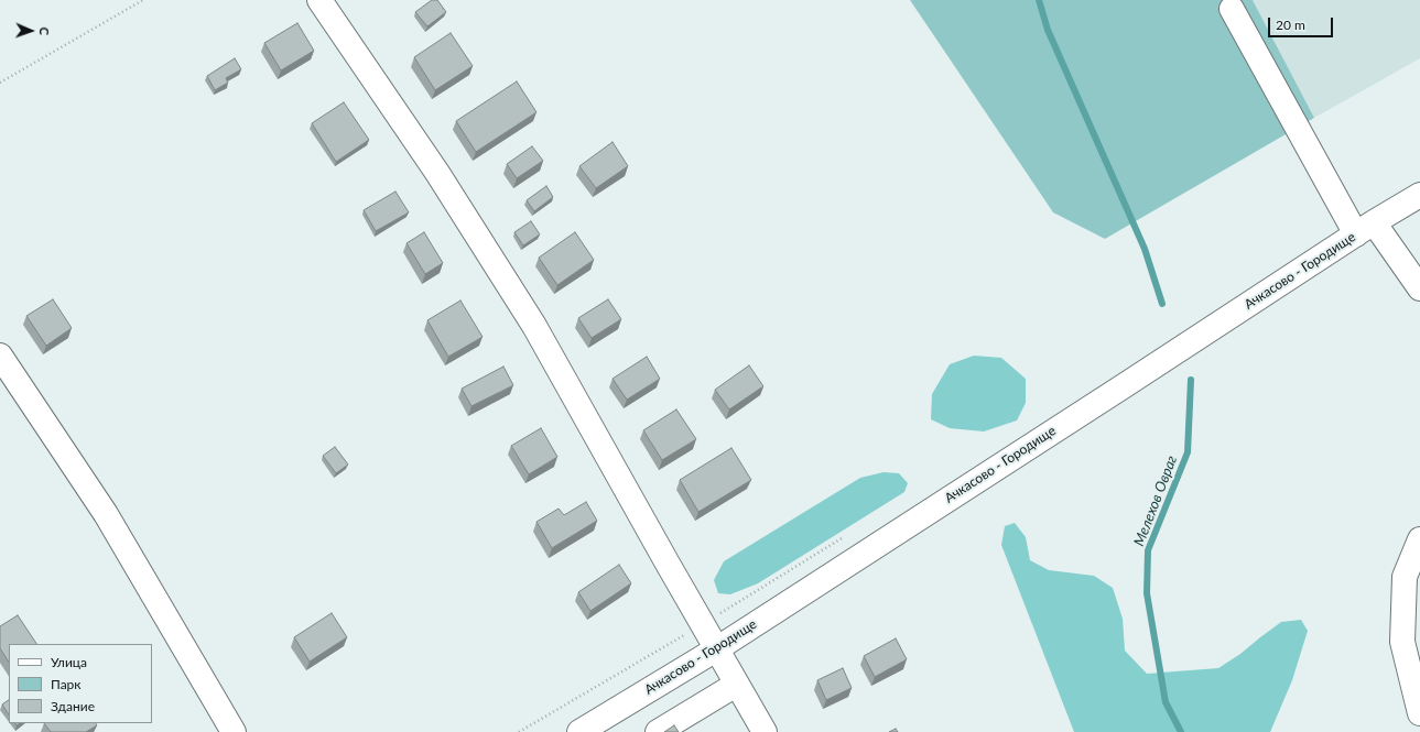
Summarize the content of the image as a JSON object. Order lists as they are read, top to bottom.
{
  "streets": {
    "street": ["Ачкасово - Городище"]
  },
  "water": ["Мелехов Овраг"],
  "legend": ["Улица", "Парк", "Здание"],
  "scale_bar": "20 m",
  "north": "right"
}
